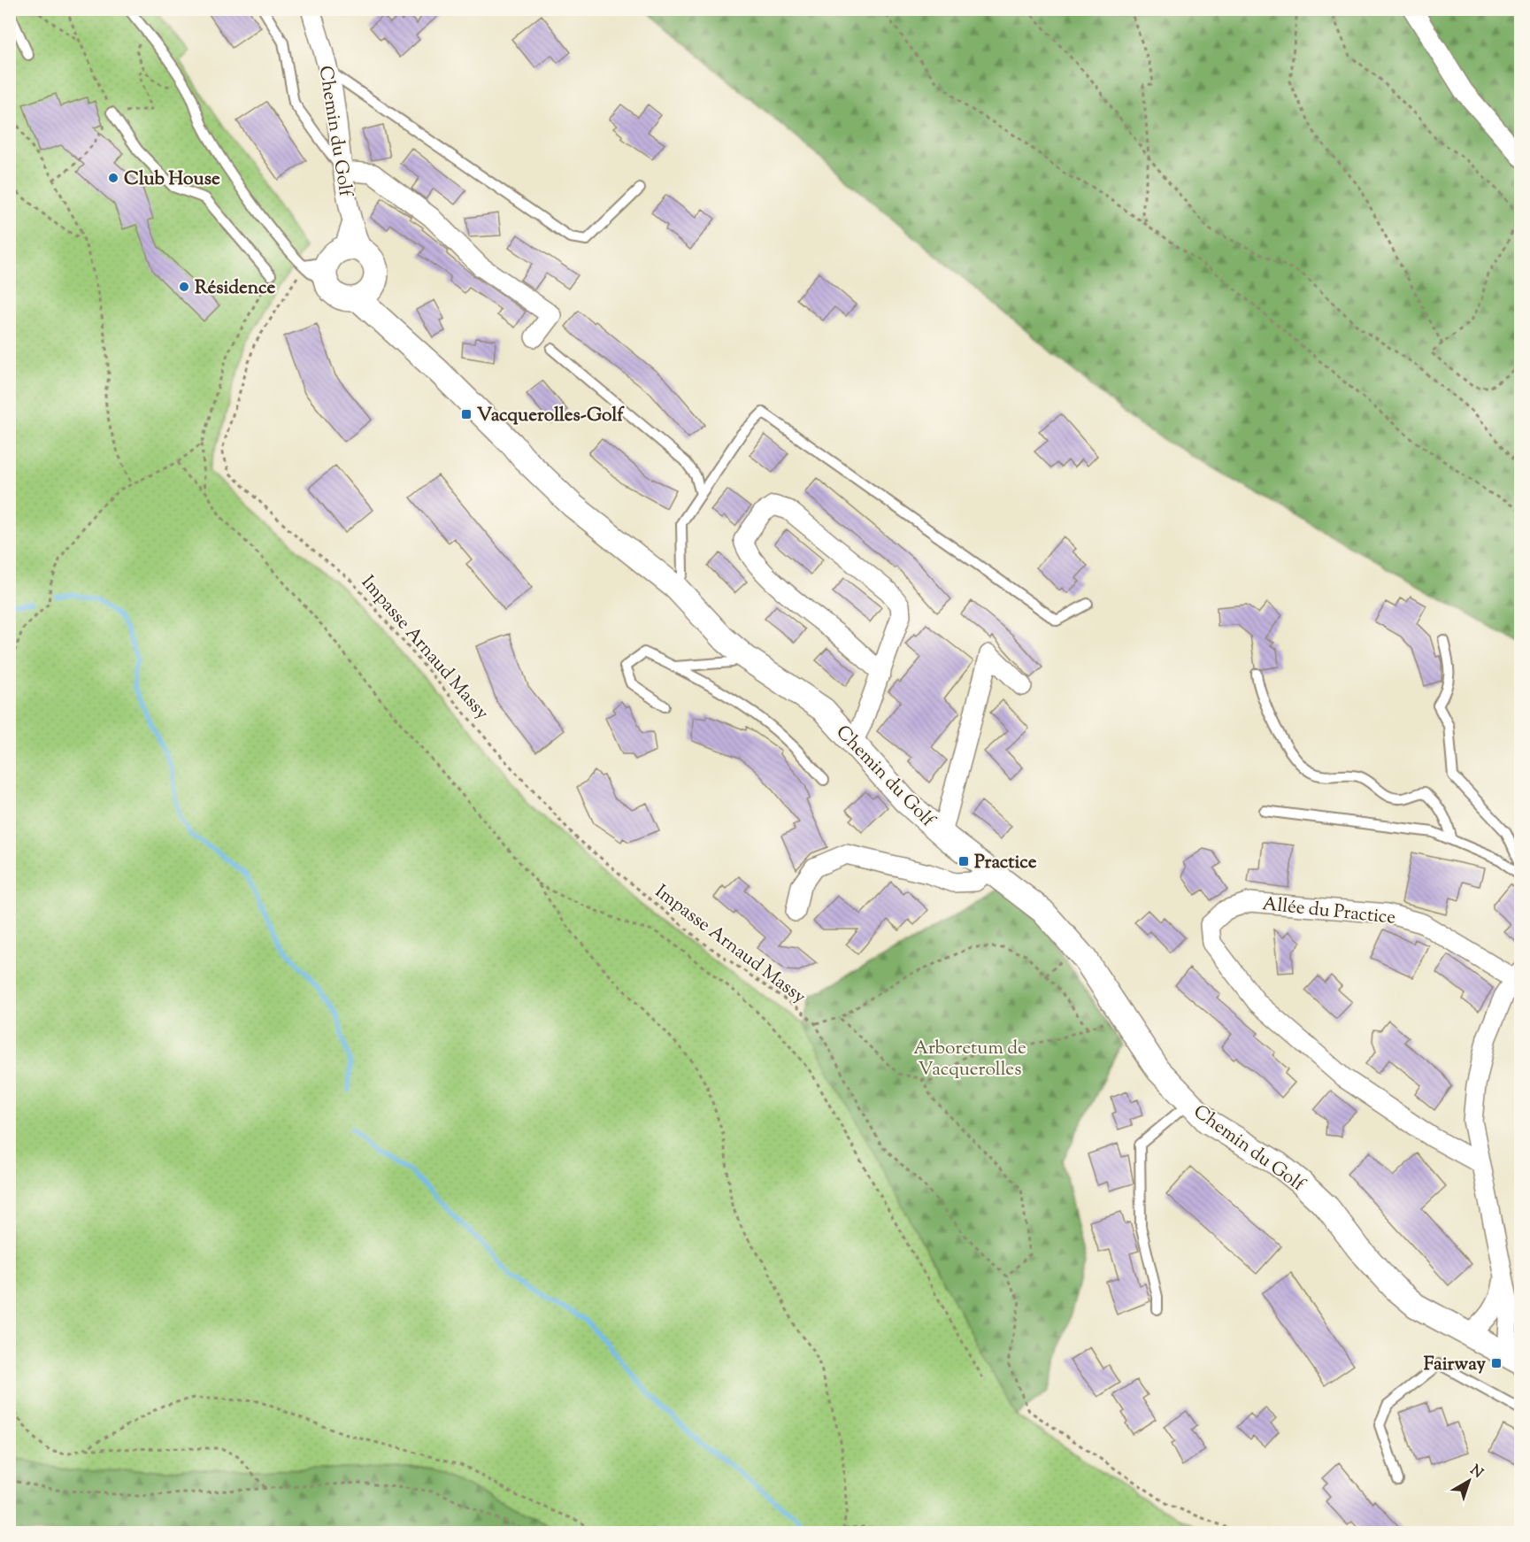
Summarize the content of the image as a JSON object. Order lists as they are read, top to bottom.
{
  "streets": {
    "street": ["Chemin du Golf", "Allée du Practice"],
    "path": ["Impasse Arnaud Massy"]
  },
  "crossings": [
    ["Chemin du Golf", "Impasse Arnaud Massy"]
  ],
  "parks": ["Arboretum de Vacquerolles"],
  "places": {
    "other": ["Club House", "Résidence"],
    "transit": ["Vacquerolles-Golf", "Practice", "Fairway"]
  },
  "north": "top right"
}
